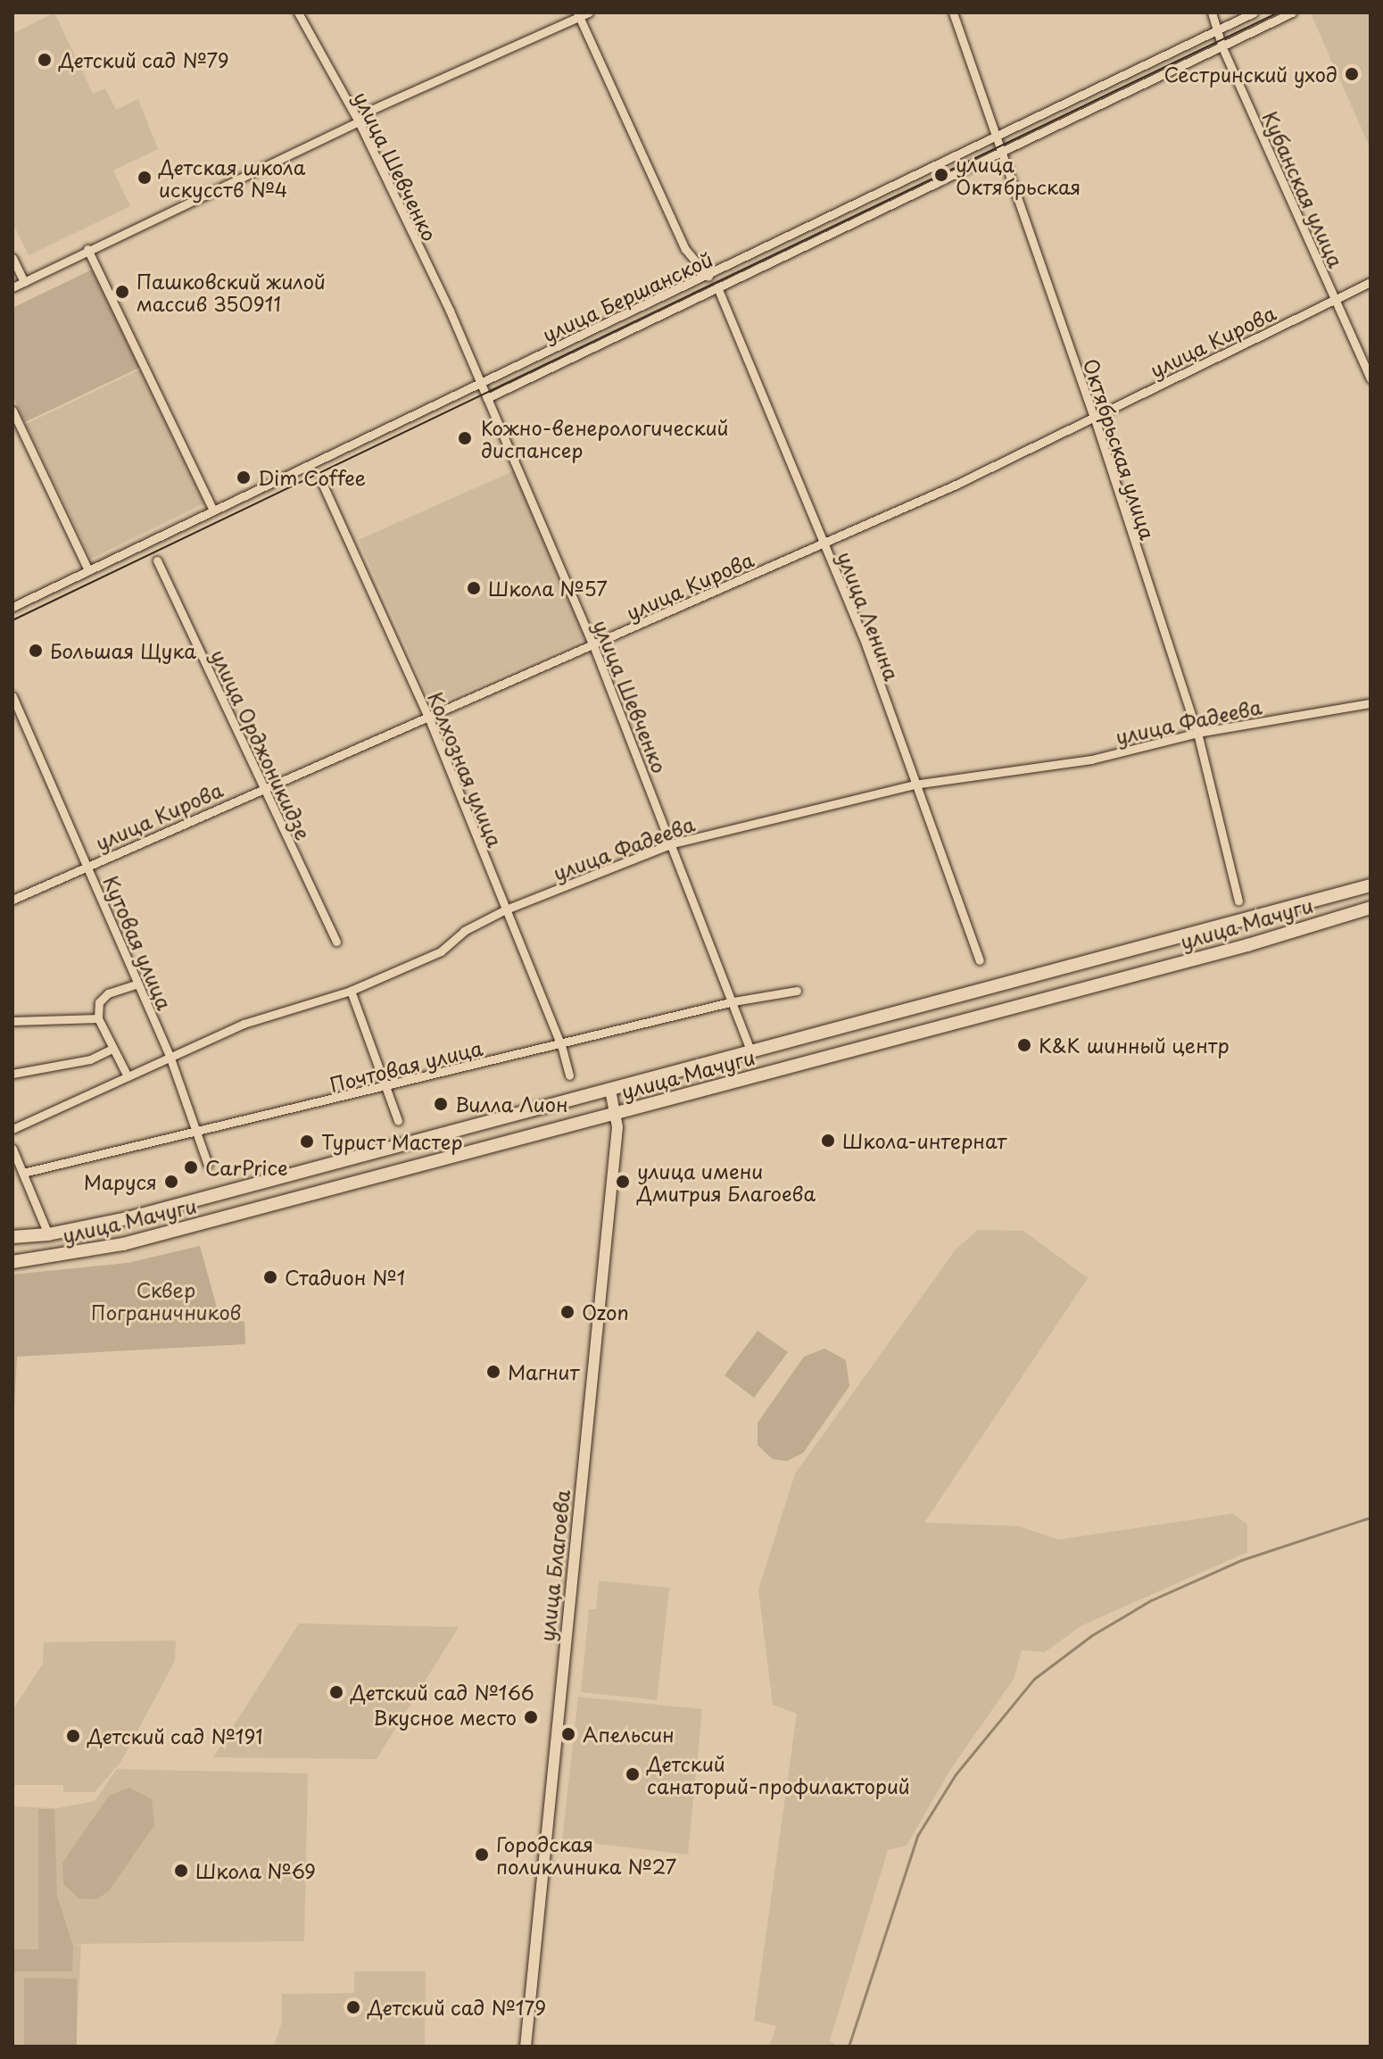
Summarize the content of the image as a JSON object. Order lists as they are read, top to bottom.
{
  "streets": {
    "main road": ["улица Мачуги"],
    "street": [
      "улица Шевченко",
      "Кубанская улица",
      "улица Бершанской",
      "улица Кирова",
      "Октябрьская улица",
      "улица Ленина",
      "улица Фадеева",
      "улица Орджоникидзе",
      "Колхозная улица",
      "Кутовая улица",
      "Почтовая улица",
      "улица Благоева"
    ]
  },
  "crossings": [
    ["улица Шевченко", "улица Бершанской"],
    ["улица Шевченко", "улица Кирова"],
    ["улица Шевченко", "улица Фадеева"],
    ["улица Шевченко", "улица Мачуги"],
    ["улица Шевченко", "Почтовая улица"],
    ["Кубанская улица", "улица Бершанской"],
    ["Кубанская улица", "улица Кирова"],
    ["улица Бершанской", "Октябрьская улица"],
    ["улица Бершанской", "улица Ленина"],
    ["улица Кирова", "Октябрьская улица"],
    ["улица Кирова", "улица Ленина"],
    ["улица Кирова", "улица Орджоникидзе"],
    ["улица Кирова", "Колхозная улица"],
    ["улица Кирова", "Кутовая улица"],
    ["Октябрьская улица", "улица Фадеева"],
    ["улица Ленина", "улица Фадеева"],
    ["улица Фадеева", "Колхозная улица"],
    ["улица Фадеева", "Кутовая улица"],
    ["Колхозная улица", "Почтовая улица"],
    ["улица Мачуги", "улица Благоева"],
    ["Кутовая улица", "Почтовая улица"]
  ],
  "parks": ["Сквер Пограничников"],
  "places": [
    "Детский сад №79",
    "Сестринский уход",
    "улица Октябрьская",
    "Детская школа искусств №4",
    "Пашковский жилой массив 350911",
    "Кожно-венерологический диспансер",
    "Dim Coffee",
    "Школа №57",
    "Большая Щука",
    "K&K шинный центр",
    "Вилла Лион",
    "Школа-интернат",
    "Турист Мастер",
    "CarPrice",
    "Маруся",
    "улица имени Дмитрия Благоева",
    "Стадион №1",
    "Ozon",
    "Магнит",
    "Детский сад №166",
    "Вкусное место",
    "Апельсин",
    "Детский сад №191",
    "Детский санаторий-профилакторий",
    "Городская поликлиника №27",
    "Школа №69",
    "Детский сад №179"
  ]
}
